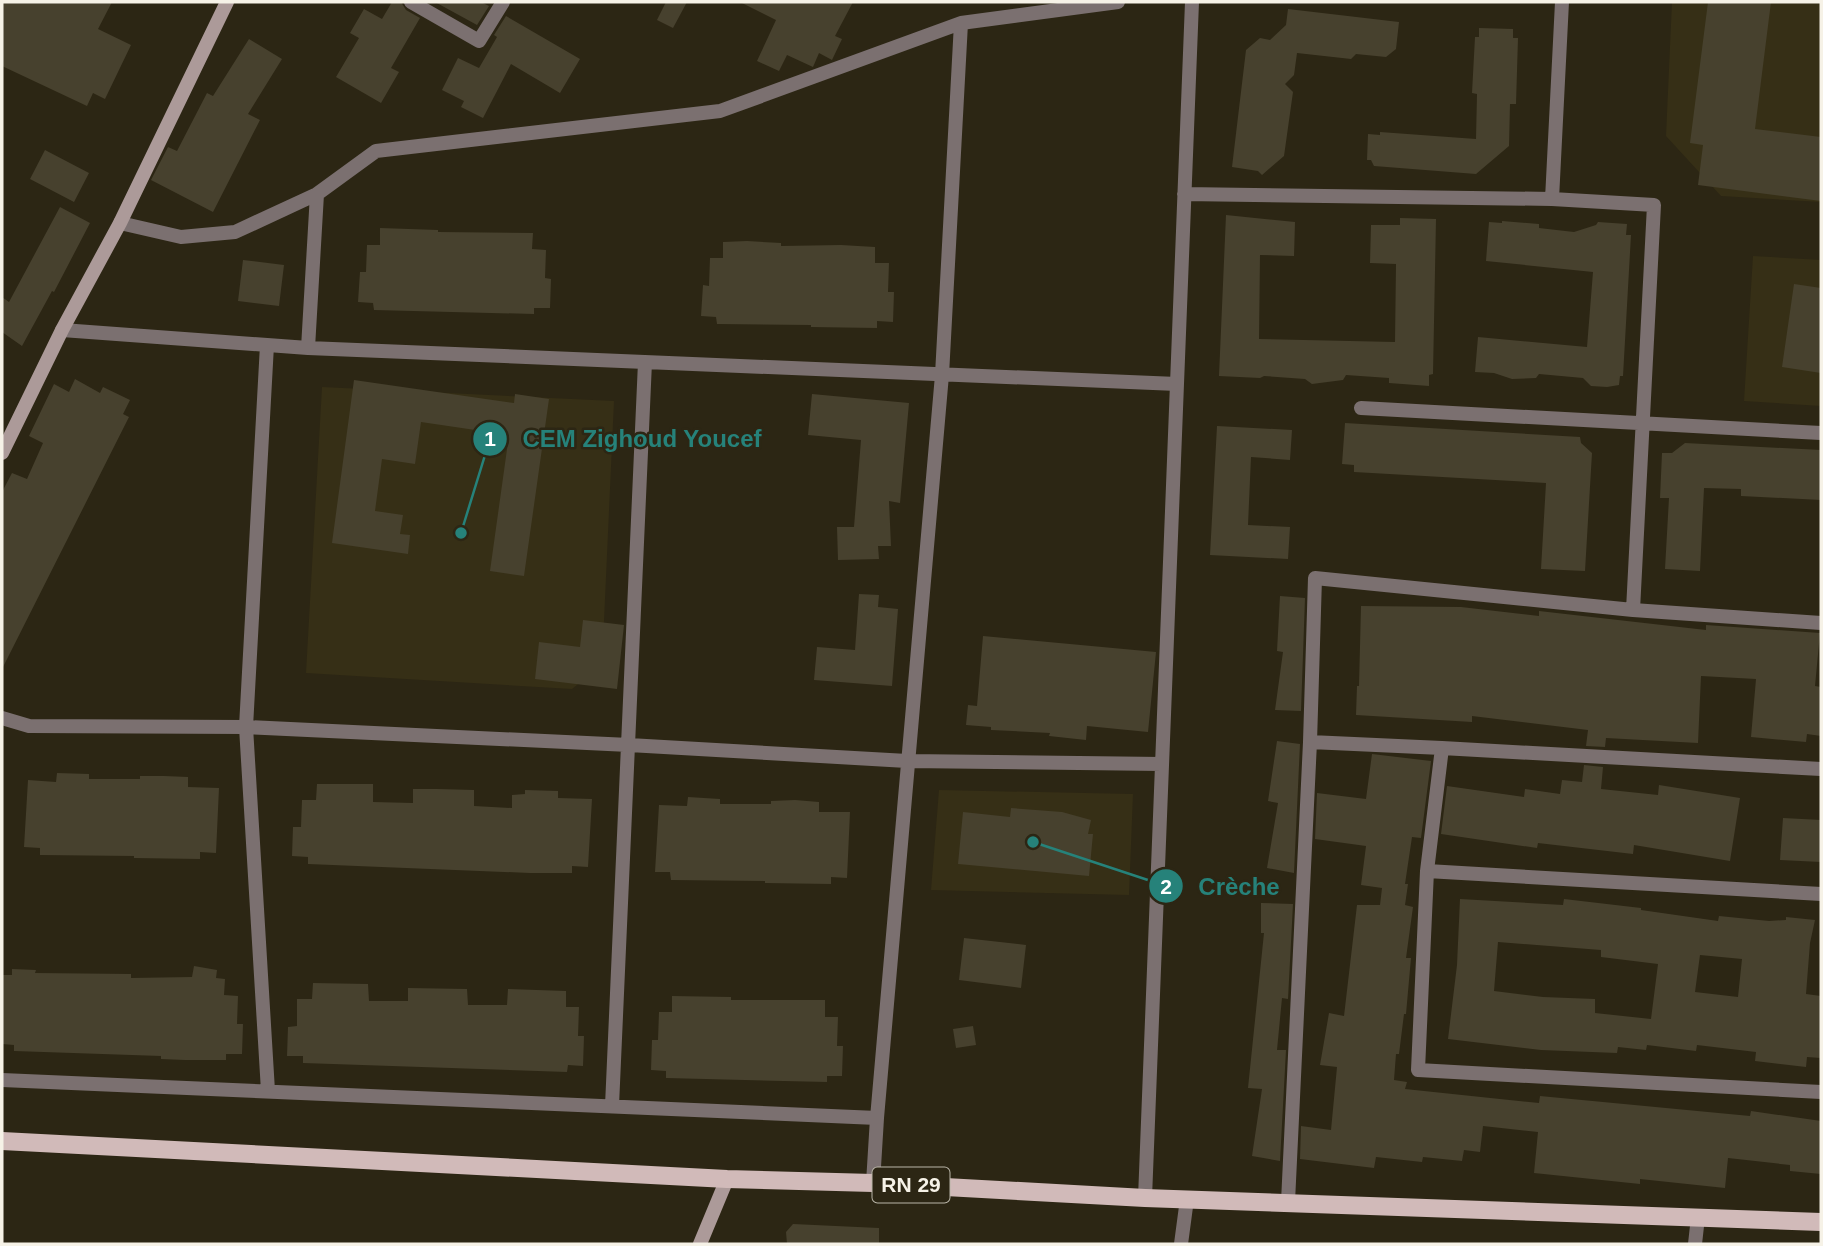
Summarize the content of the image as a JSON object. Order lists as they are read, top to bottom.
{
  "streets": {
    "main road": ["RN 29"]
  },
  "places": ["CEM Zighoud Youcef", "Crèche"]
}
